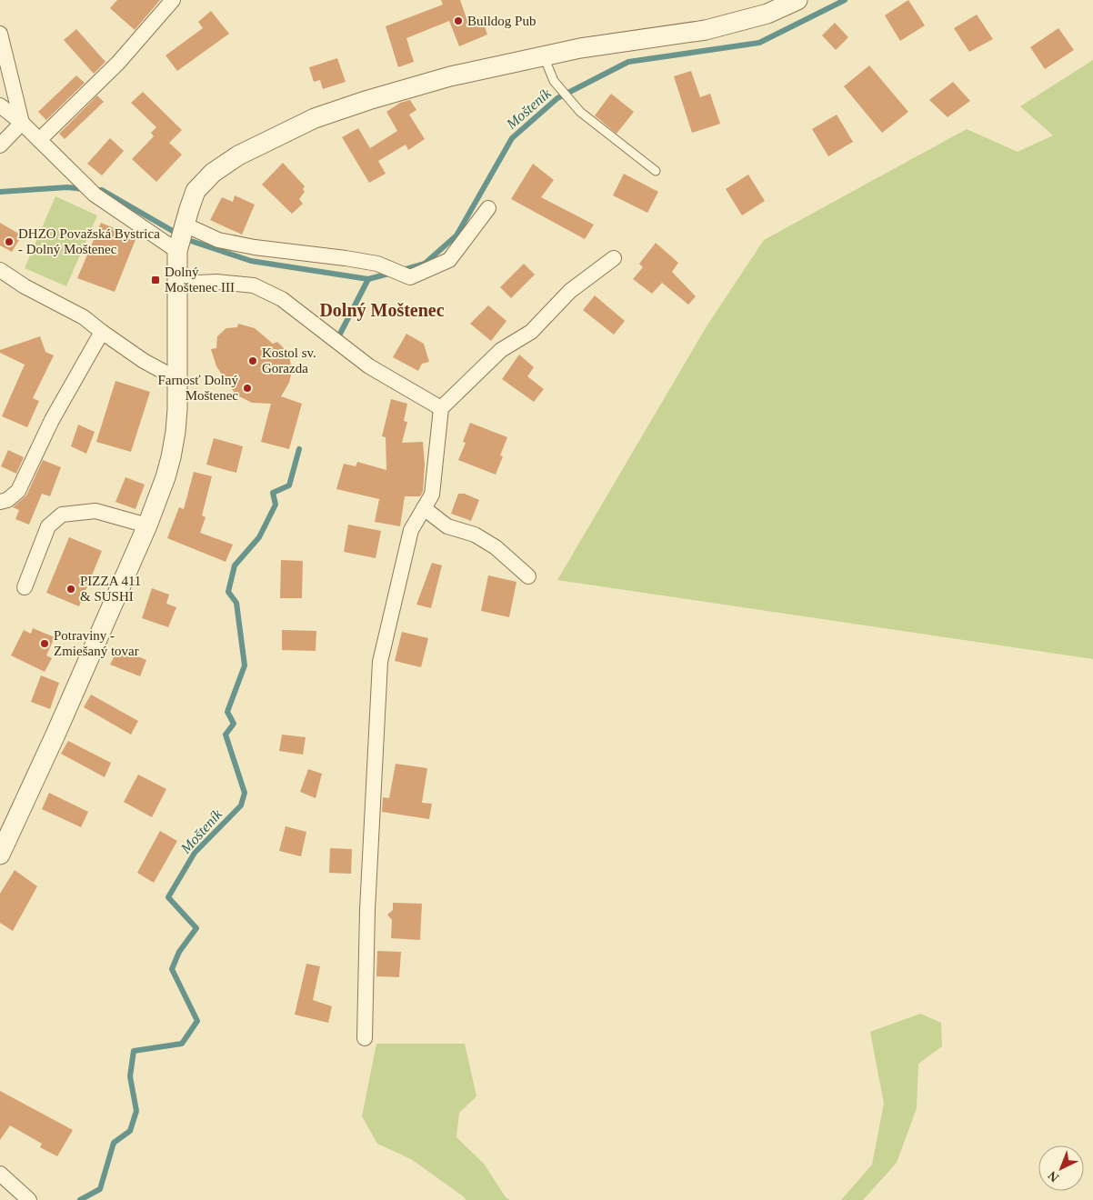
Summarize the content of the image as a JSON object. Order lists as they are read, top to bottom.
{
  "districts": ["Dolný Moštenec"],
  "water": ["Mošteník"],
  "places": {
    "other": [
      "Bulldog Pub",
      "DHZO Považská Bystrica - Dolný Moštenec",
      "Kostol sv. Gorazda",
      "Farnosť Dolný Moštenec",
      "PIZZA 411 & SUSHI",
      "Potraviny - Zmiešaný tovar"
    ],
    "transit": ["Dolný Moštenec III"]
  },
  "north": "bottom left"
}
